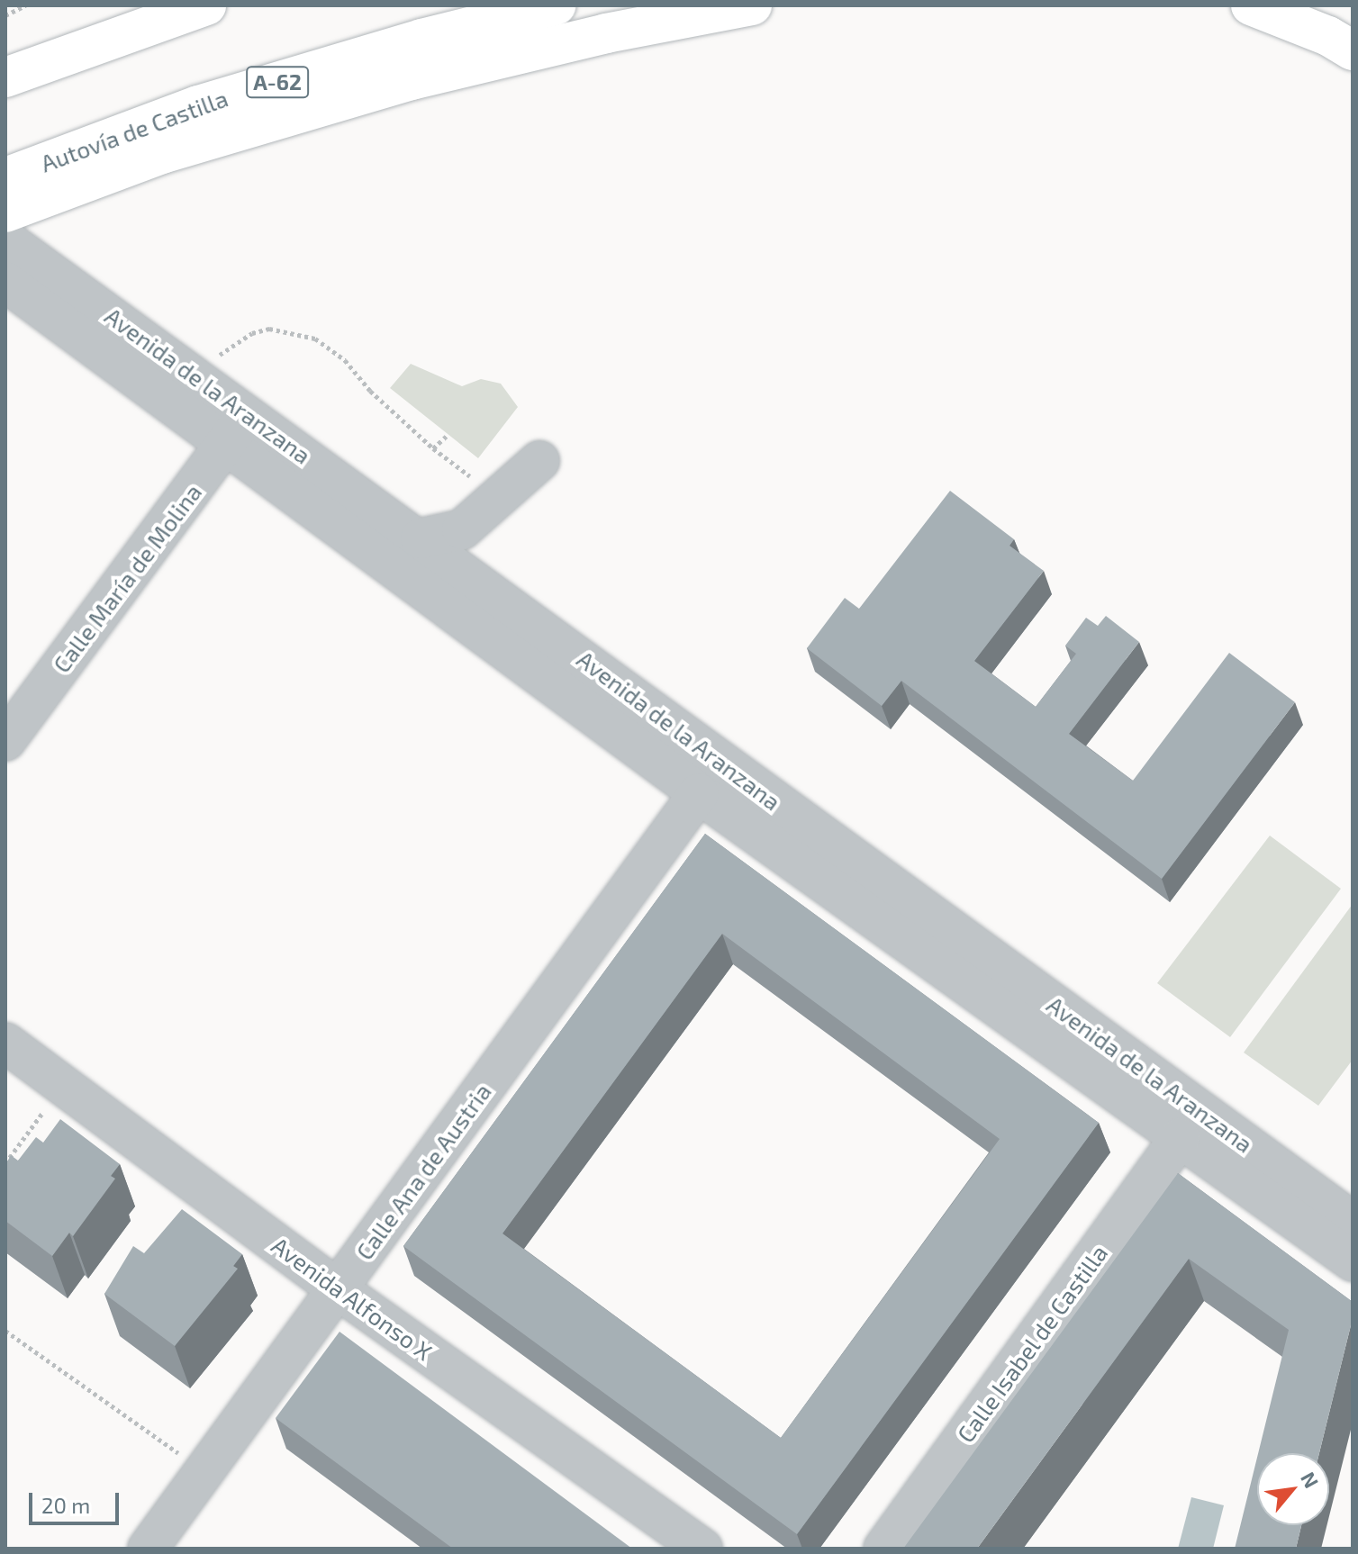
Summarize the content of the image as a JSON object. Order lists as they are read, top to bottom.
{
  "streets": {
    "highway": ["A-62", "Autovía de Castilla"],
    "street": [
      "Avenida de la Aranzana",
      "Calle María de Molina",
      "Calle Ana de Austria",
      "Avenida Alfonso X",
      "Calle Isabel de Castilla"
    ]
  },
  "crossings": [
    ["Avenida de la Aranzana", "Calle María de Molina"],
    ["Avenida de la Aranzana", "Calle Ana de Austria"],
    ["Avenida de la Aranzana", "Calle Isabel de Castilla"],
    ["Calle Ana de Austria", "Avenida Alfonso X"]
  ],
  "scale_bar": "20 m",
  "north": "top right"
}
